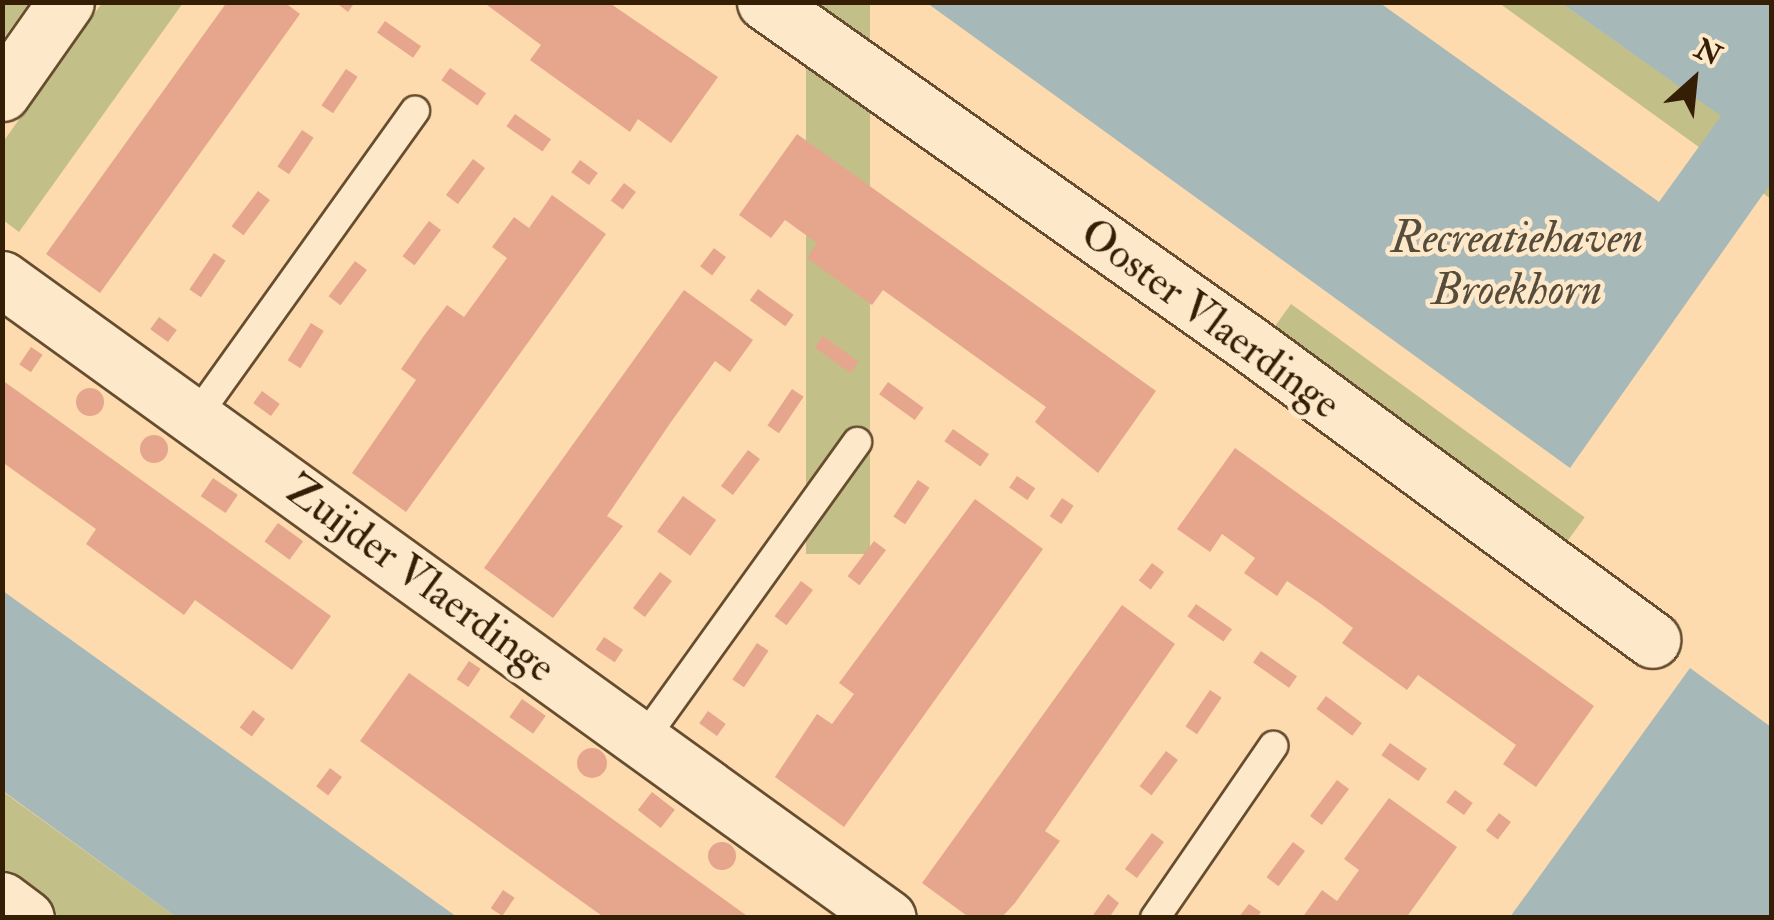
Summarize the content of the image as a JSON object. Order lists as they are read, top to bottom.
{
  "streets": {
    "street": ["Ooster Vlaerdinge", "Zuijder Vlaerdinge"]
  },
  "water": ["Recreatiehaven Broekhorn"],
  "north": "top right"
}
